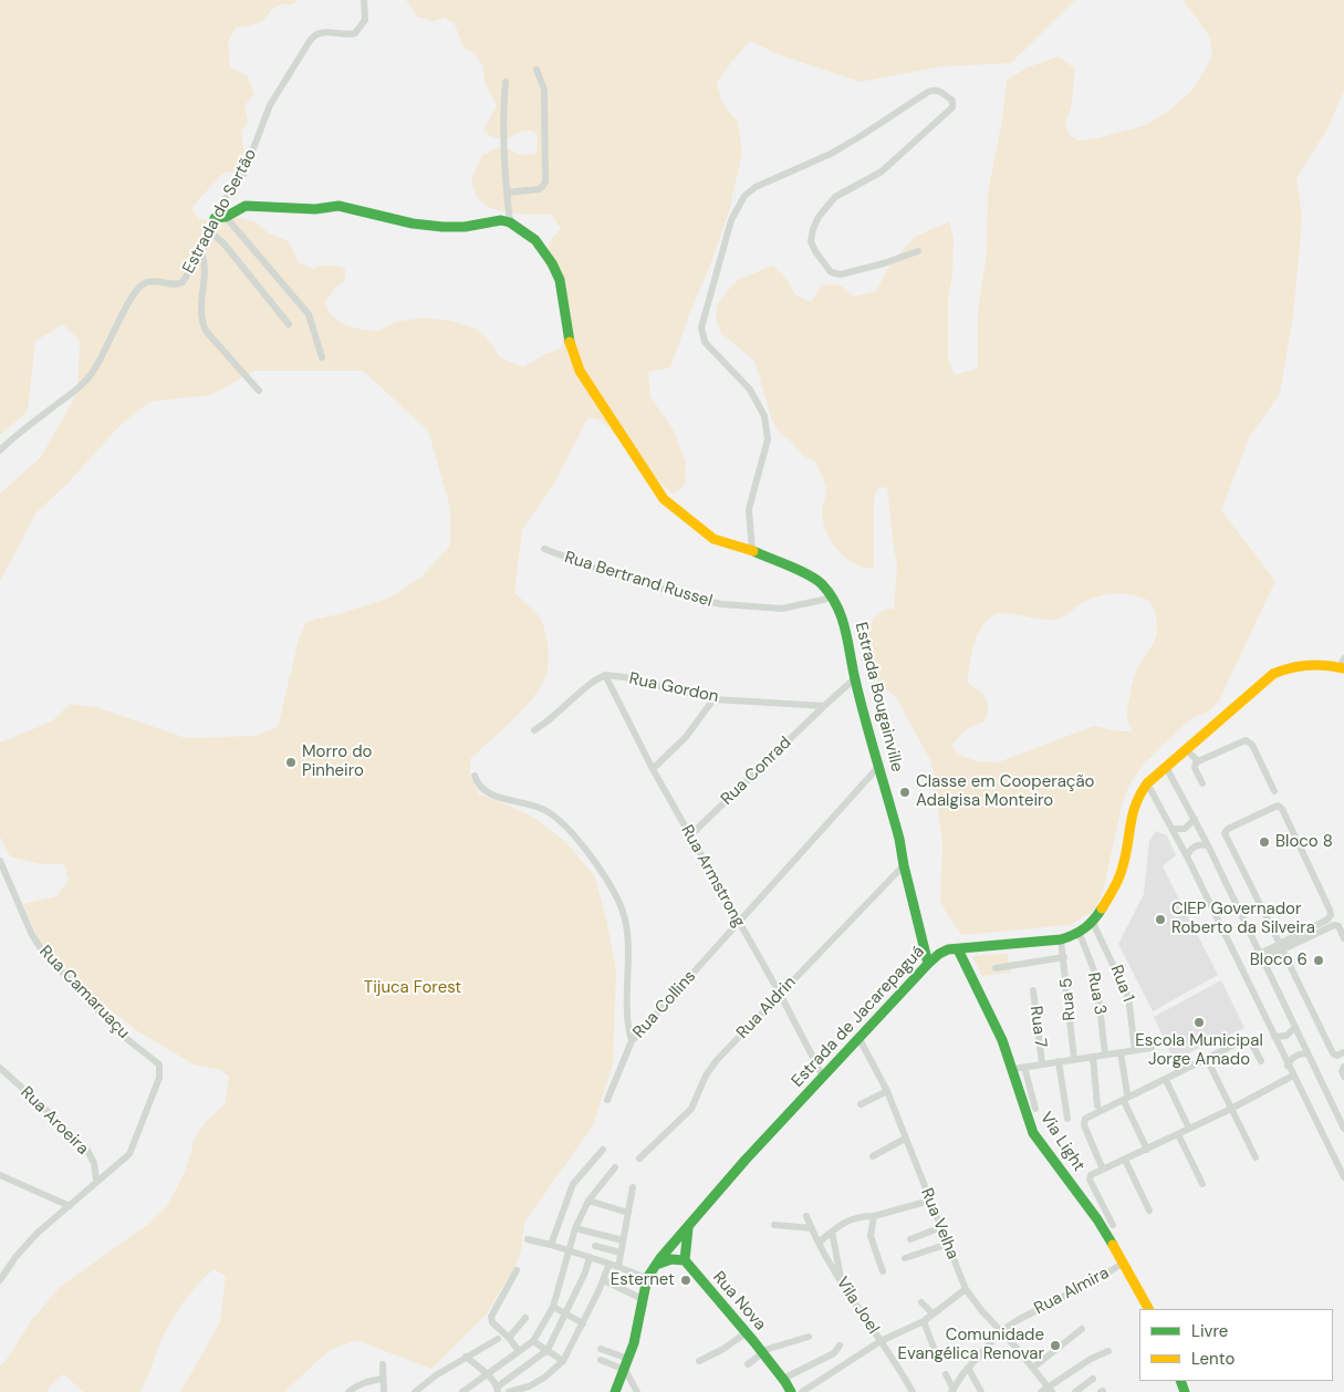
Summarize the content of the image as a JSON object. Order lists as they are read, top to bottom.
{
  "streets": {
    "street": [
      "Estrada do Sertão",
      "Rua Bertrand Russel",
      "Rua Gordon",
      "Estrada Bougainville",
      "Rua Conrad",
      "Rua Armstrong",
      "Rua 1",
      "Rua Camaruaçu",
      "Rua 3",
      "Rua 5",
      "Rua Collins",
      "Rua Aldrin",
      "Estrada de Jacarepaguá",
      "Rua 7",
      "Rua Aroeira",
      "Via Light",
      "Rua Velha",
      "Rua Almira",
      "Rua Nova",
      "Vila Joel"
    ]
  },
  "crossings": [
    ["Rua Bertrand Russel", "Estrada Bougainville"],
    ["Rua Gordon", "Rua Conrad"],
    ["Rua Gordon", "Rua Armstrong"],
    ["Estrada Bougainville", "Rua Collins"],
    ["Estrada Bougainville", "Rua Aldrin"],
    ["Estrada Bougainville", "Estrada de Jacarepaguá"],
    ["Rua Conrad", "Rua Armstrong"],
    ["Rua Armstrong", "Rua Collins"],
    ["Rua Armstrong", "Rua Aldrin"],
    ["Rua Armstrong", "Estrada de Jacarepaguá"],
    ["Rua 1", "Estrada de Jacarepaguá"],
    ["Rua Camaruaçu", "Rua Aroeira"],
    ["Rua 3", "Estrada de Jacarepaguá"],
    ["Rua 5", "Estrada de Jacarepaguá"],
    ["Estrada de Jacarepaguá", "Via Light"],
    ["Estrada de Jacarepaguá", "Rua Velha"],
    ["Via Light", "Rua Almira"],
    ["Rua Velha", "Rua Almira"]
  ],
  "parks": ["Tijuca Forest"],
  "places": [
    "Morro do Pinheiro",
    "Classe em Cooperação Adalgisa Monteiro",
    "Bloco 8",
    "CIEP Governador Roberto da Silveira",
    "Bloco 6",
    "Escola Municipal Jorge Amado",
    "Esternet",
    "Comunidade Evangélica Renovar"
  ],
  "legend": ["Livre", "Lento"]
}
